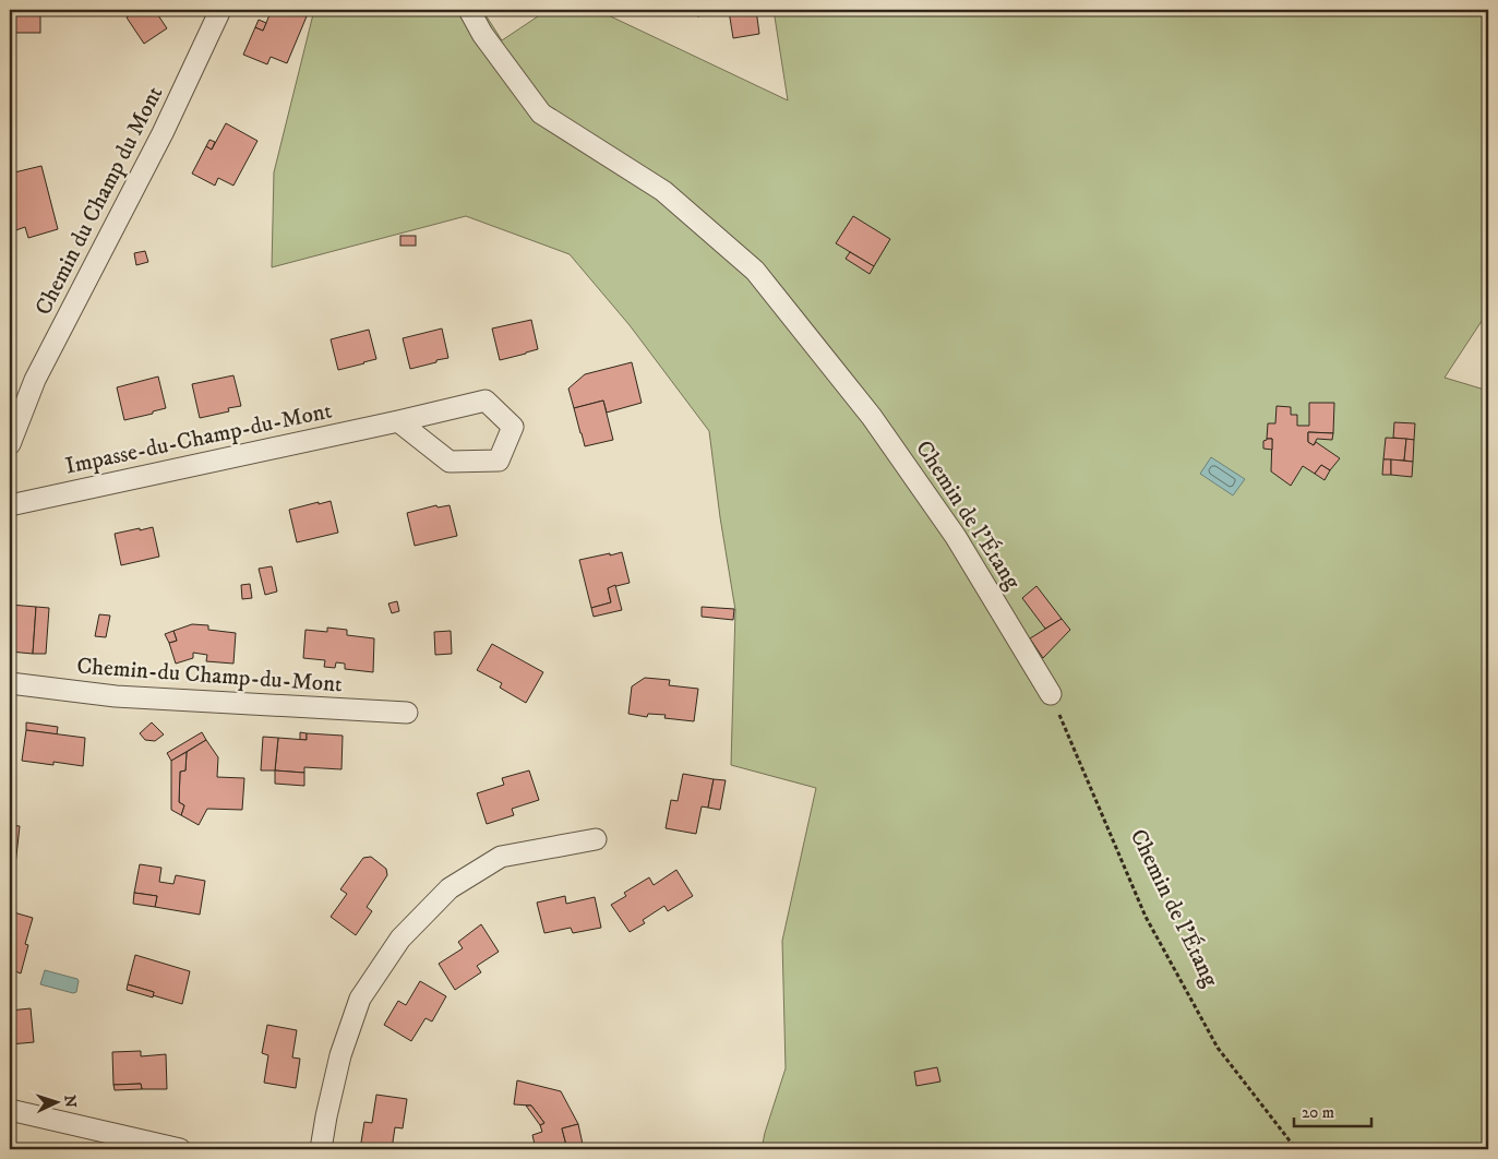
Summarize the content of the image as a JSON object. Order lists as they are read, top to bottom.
{
  "streets": {
    "street": [
      "Chemin du Champ du Mont",
      "Impasse-du-Champ-du-Mont",
      "Chemin de l'Étang",
      "Chemin-du Champ-du-Mont"
    ]
  },
  "scale_bar": "20 m",
  "north": "right"
}
